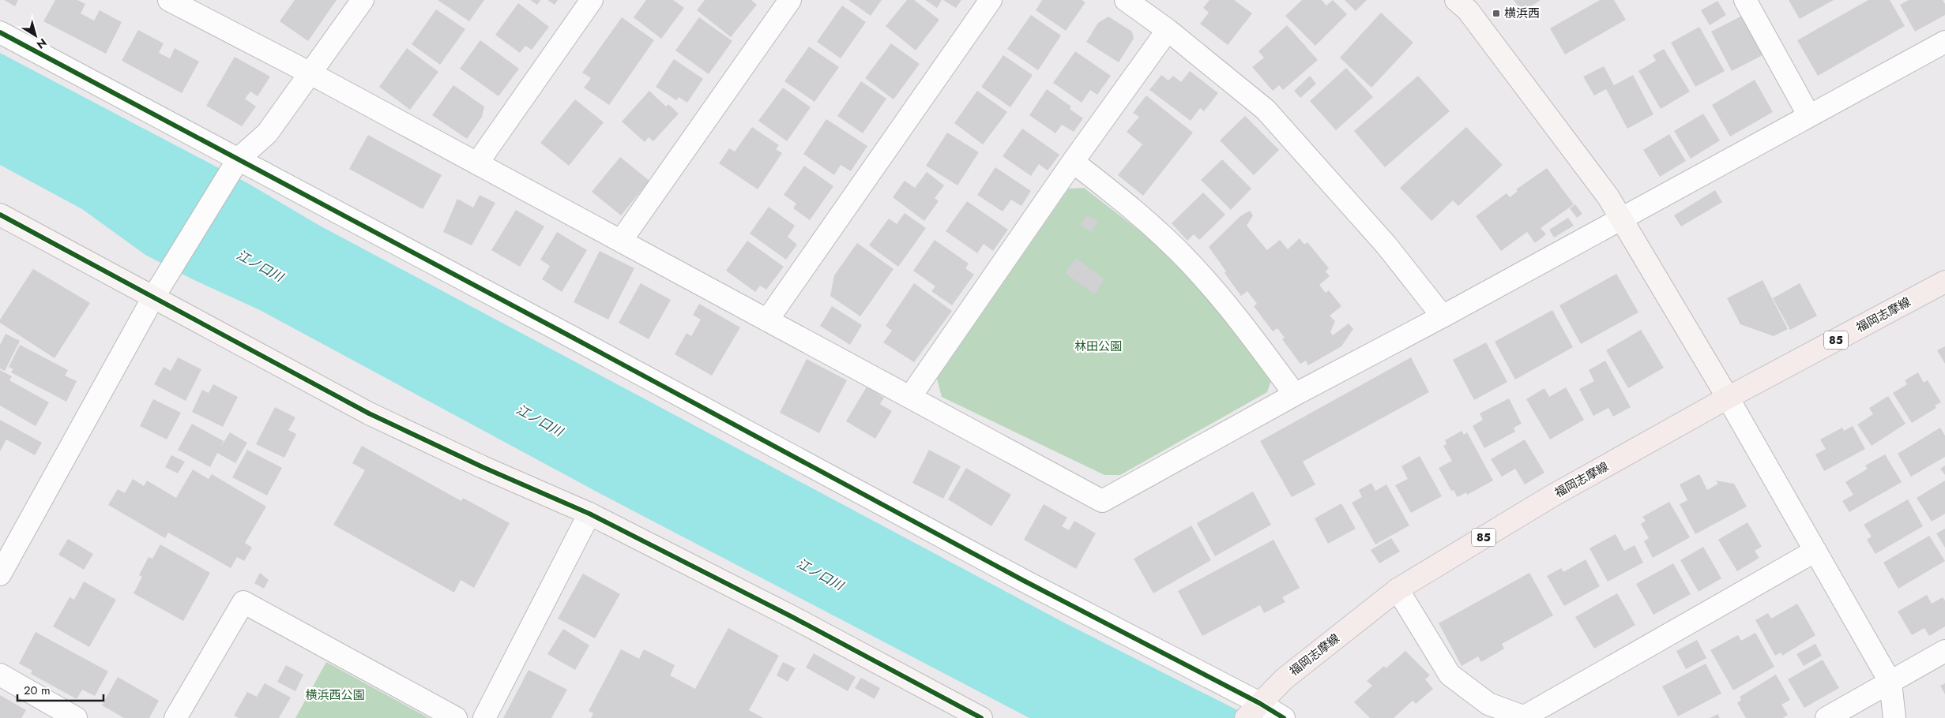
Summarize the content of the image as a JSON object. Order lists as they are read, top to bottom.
{
  "streets": {
    "main road": ["福岡志摩線", "85"]
  },
  "water": ["江ノ口川"],
  "parks": ["林田公園", "横浜西公園"],
  "places": {
    "transit": ["横浜西"]
  },
  "scale_bar": "20 m",
  "north": "bottom right"
}
